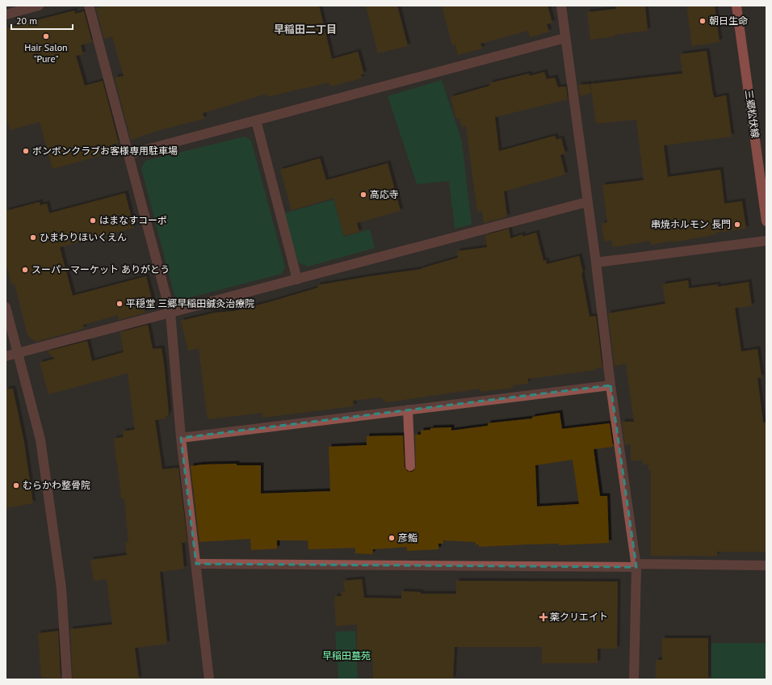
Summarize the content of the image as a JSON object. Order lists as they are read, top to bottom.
{
  "streets": {
    "main road": ["三郷松伏線"]
  },
  "districts": ["早稲田二丁目"],
  "parks": ["早稲田墓苑"],
  "places": {
    "other": [
      "朝日生命",
      "Hair Salon \"Pure\"",
      "ボンボンクラブお客様専用駐車場",
      "高応寺",
      "はまなすコーポ",
      "串焼ホルモン 長門",
      "ひまわりほいくえん",
      "スーパーマーケット ありがとう",
      "平穏堂 三郷早稲田鍼灸治療院",
      "むらかわ整骨院",
      "彦鮨"
    ],
    "health": ["薬クリエイト"]
  },
  "scale_bar": "20 m"
}
